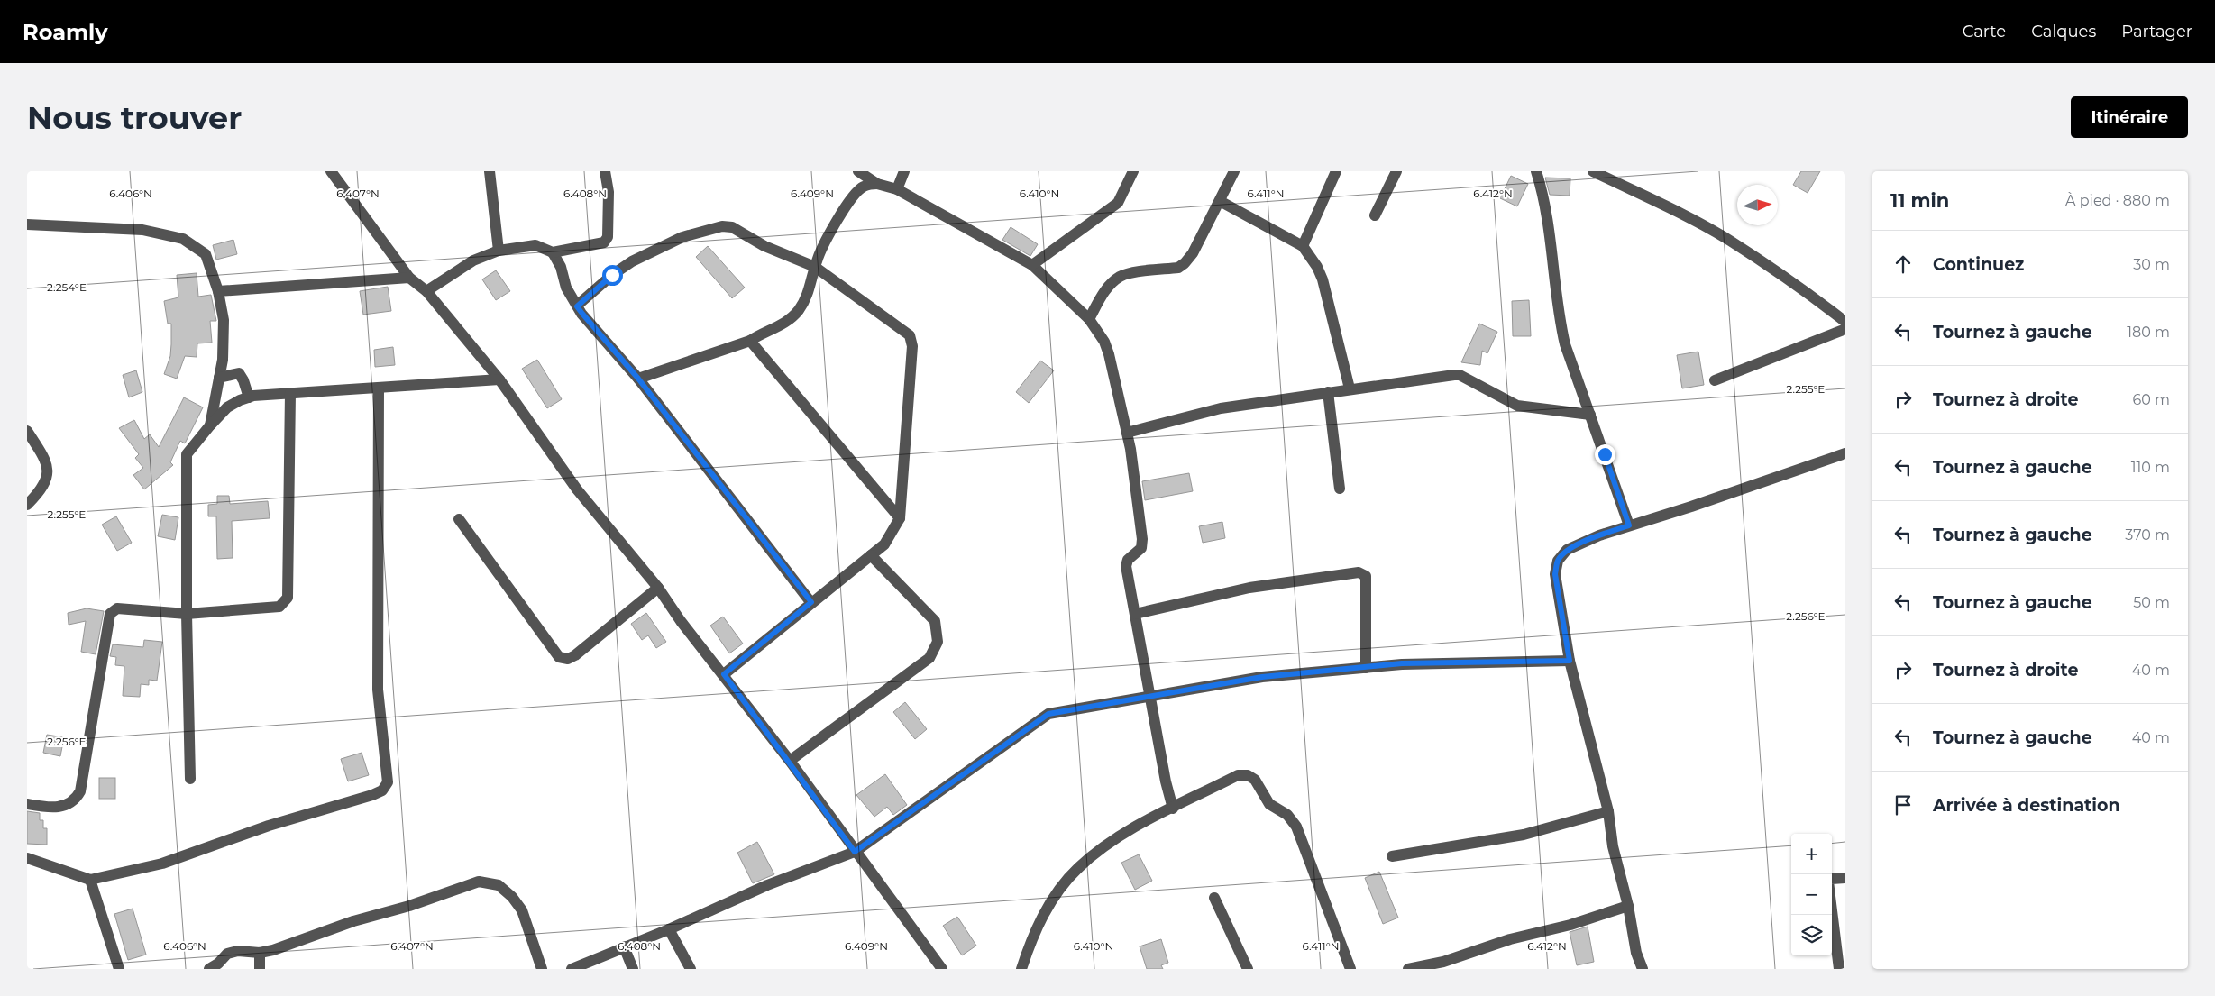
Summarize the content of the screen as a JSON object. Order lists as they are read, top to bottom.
{
  "north": "right",
  "page": {
    "header": "Roamly",
    "nav": ["Carte", "Calques", "Partager"],
    "buttons": "Itinéraire",
    "title": "Nous trouver",
    "heading": ["11 min", "À pied · 880 m"],
    "list": [
      ["Continuez", "30 m"],
      ["Tournez à gauche", "180 m"],
      ["Tournez à droite", "60 m"],
      ["Tournez à gauche", "110 m"],
      ["Tournez à gauche", "370 m"],
      ["Tournez à gauche", "50 m"],
      ["Tournez à droite", "40 m"],
      ["Tournez à gauche", "40 m"],
      "Arrivée à destination"
    ],
    "map_buttons": ["+", "−"]
  },
  "coordinates": [
    "6.406°N",
    "6.407°N",
    "6.408°N",
    "6.409°N",
    "6.410°N",
    "6.411°N",
    "6.412°N",
    "2.254°E",
    "2.255°E",
    "2.256°E"
  ]
}
